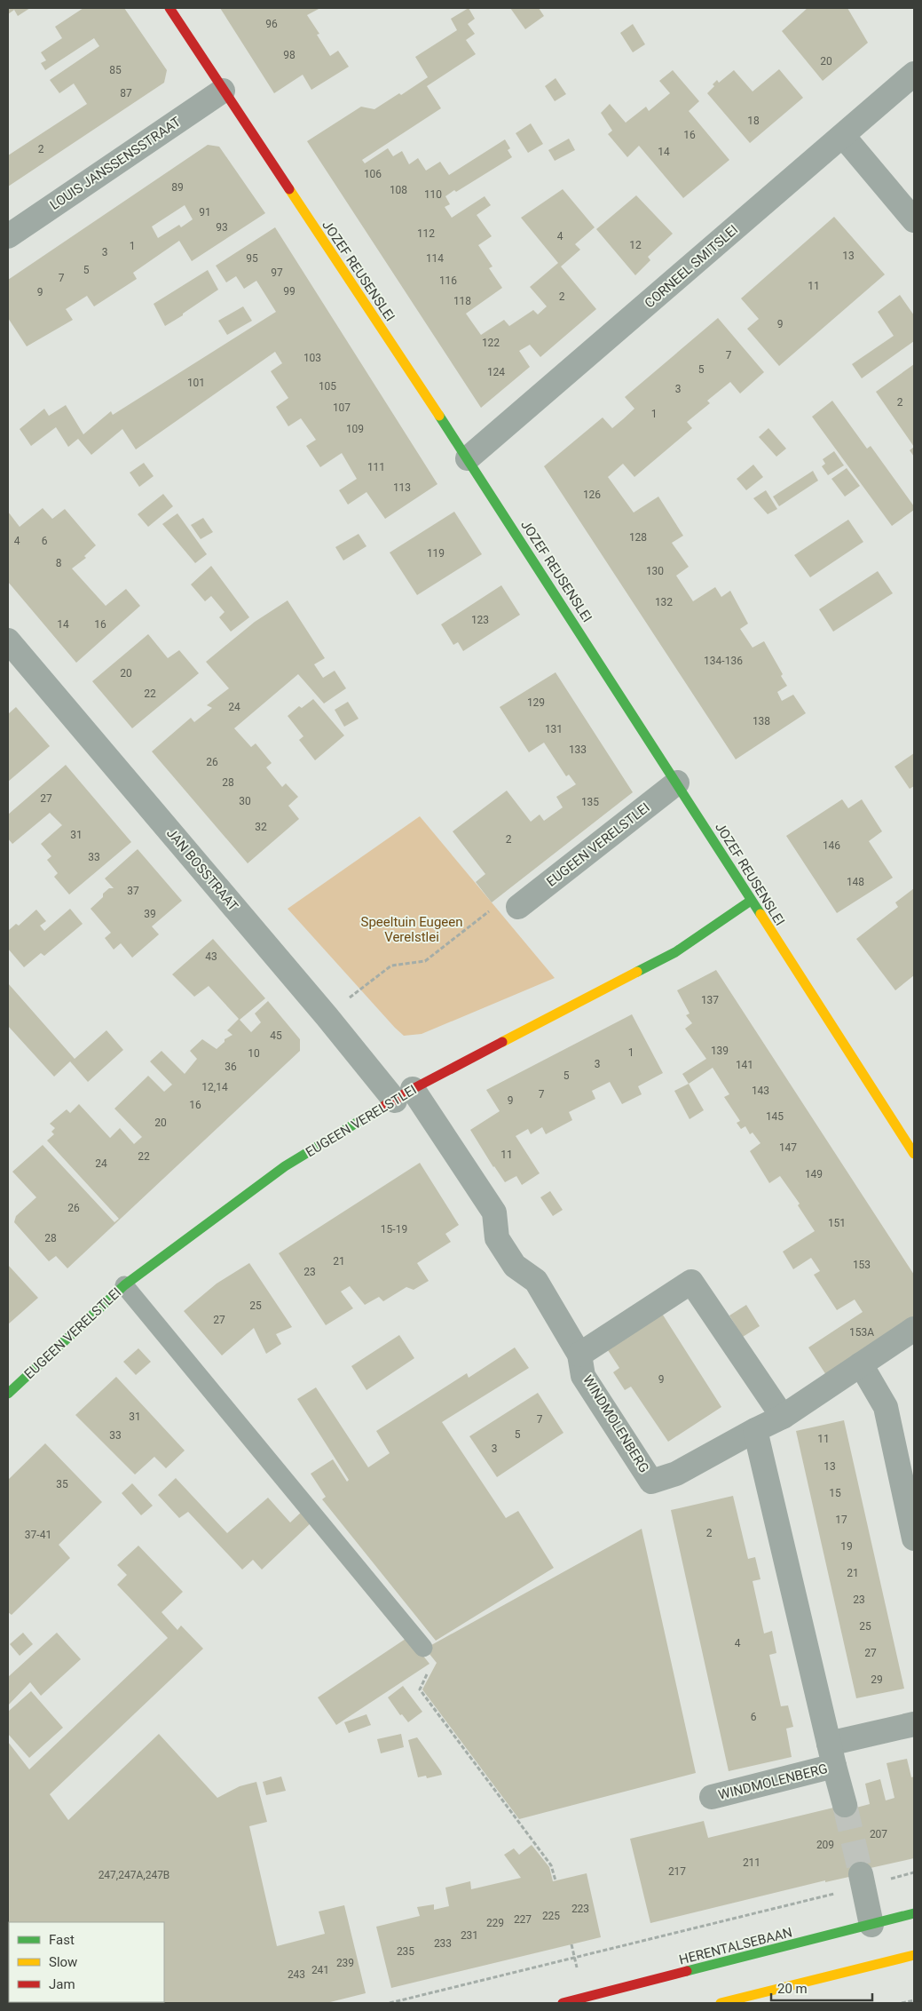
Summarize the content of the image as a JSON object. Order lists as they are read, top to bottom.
{
  "streets": {
    "street": [
      "LOUIS JANSSENSSTRAAT",
      "CORNEEL SMITSLEI",
      "JOZEF REUSENSLEI",
      "EUGEEN VERELSTLEI",
      "JAN BOSSTRAAT",
      "WINDMOLENBERG",
      "HERENTALSEBAAN"
    ]
  },
  "crossings": [
    ["LOUIS JANSSENSSTRAAT", "JOZEF REUSENSLEI"],
    ["CORNEEL SMITSLEI", "JOZEF REUSENSLEI"],
    ["JOZEF REUSENSLEI", "EUGEEN VERELSTLEI"],
    ["EUGEEN VERELSTLEI", "JAN BOSSTRAAT"],
    ["EUGEEN VERELSTLEI", "WINDMOLENBERG"],
    ["JAN BOSSTRAAT", "WINDMOLENBERG"]
  ],
  "parks": ["Speeltuin Eugeen Verelstlei"],
  "house_numbers": [
    "96",
    "98",
    "20",
    "85",
    "87",
    "18",
    "16",
    "2",
    "14",
    "106",
    "89",
    "108",
    "110",
    "91",
    "93",
    "112",
    "4",
    "12",
    "1",
    "3",
    "13",
    "95",
    "114",
    "5",
    "97",
    "7",
    "116",
    "11",
    "99",
    "9",
    "2",
    "118",
    "9",
    "122",
    "7",
    "103",
    "5",
    "124",
    "101",
    "105",
    "3",
    "2",
    "107",
    "1",
    "109",
    "111",
    "113",
    "126",
    "128",
    "4",
    "6",
    "119",
    "8",
    "130",
    "132",
    "123",
    "14",
    "16",
    "134-136",
    "20",
    "22",
    "129",
    "24",
    "138",
    "131",
    "133",
    "26",
    "28",
    "27",
    "30",
    "135",
    "32",
    "31",
    "2",
    "146",
    "33",
    "148",
    "37",
    "39",
    "43",
    "137",
    "45",
    "139",
    "1",
    "10",
    "3",
    "141",
    "36",
    "5",
    "12,14",
    "143",
    "7",
    "9",
    "16",
    "145",
    "20",
    "147",
    "11",
    "22",
    "24",
    "149",
    "26",
    "151",
    "15-19",
    "28",
    "21",
    "153",
    "23",
    "25",
    "27",
    "153A",
    "9",
    "31",
    "7",
    "5",
    "33",
    "11",
    "3",
    "13",
    "35",
    "15",
    "17",
    "2",
    "37-41",
    "19",
    "21",
    "23",
    "25",
    "4",
    "27",
    "29",
    "6",
    "207",
    "209",
    "211",
    "217",
    "247,247A,247B",
    "223",
    "225",
    "227",
    "229",
    "231",
    "233",
    "235",
    "239",
    "241",
    "243"
  ],
  "legend": ["Fast", "Slow", "Jam"],
  "scale_bar": "20 m"
}
